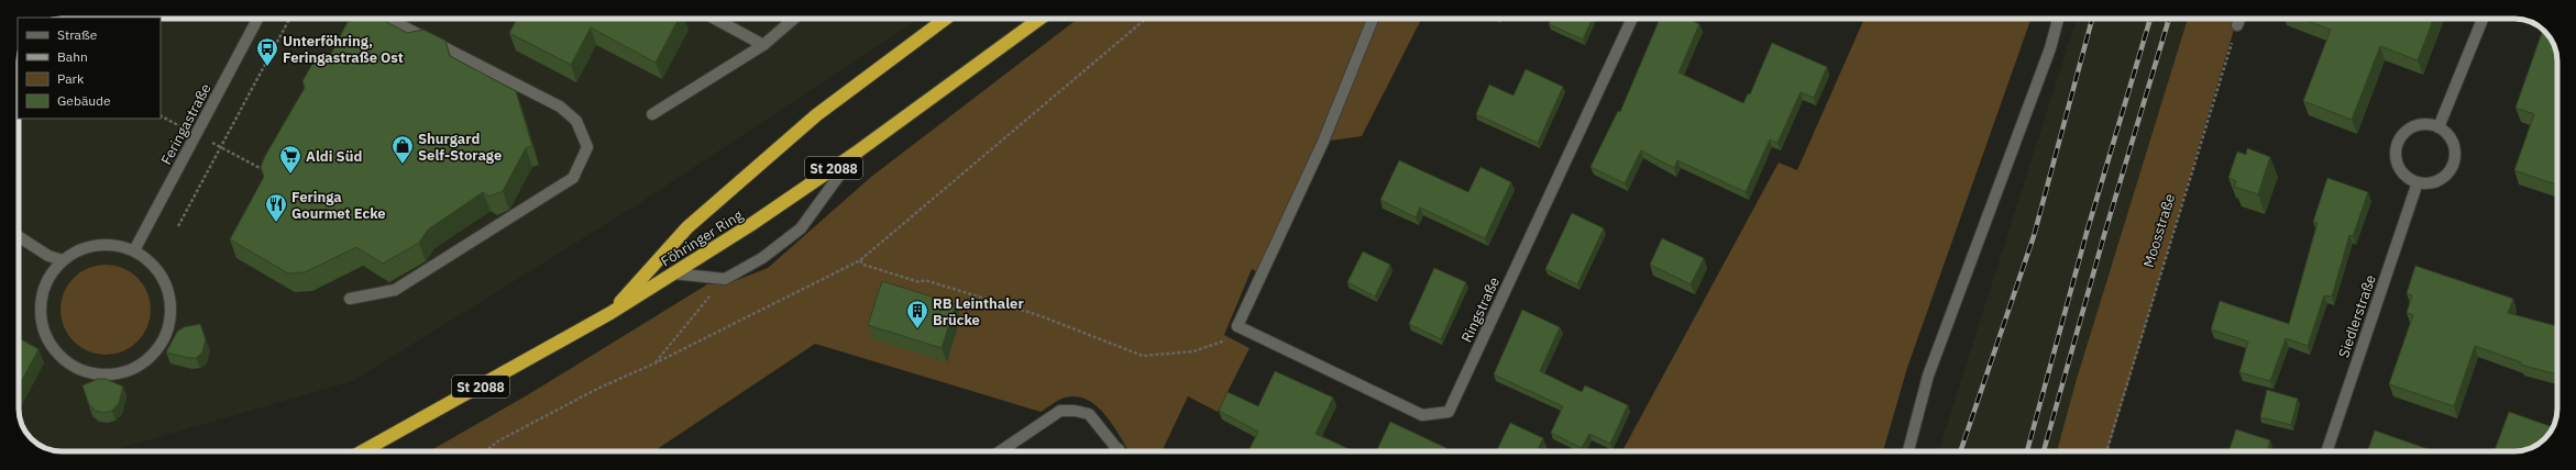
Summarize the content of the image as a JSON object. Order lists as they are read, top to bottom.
{
  "streets": {
    "highway": ["St 2088", "Föhringer Ring"],
    "street": ["Feringastraße", "Ringstraße", "Siedlerstraße"],
    "path": ["Moosstraße"]
  },
  "places": {
    "bus stop": ["Unterföhring, Feringastraße Ost"],
    "shop": ["Shurgard Self-Storage"],
    "supermarket": ["Aldi Süd"],
    "restaurant": ["Feringa Gourmet Ecke"],
    "building": ["RB Leinthaler Brücke"]
  },
  "legend": [
    "Straße",
    "Bahn",
    "Park",
    "Gebäude"
  ]
}
